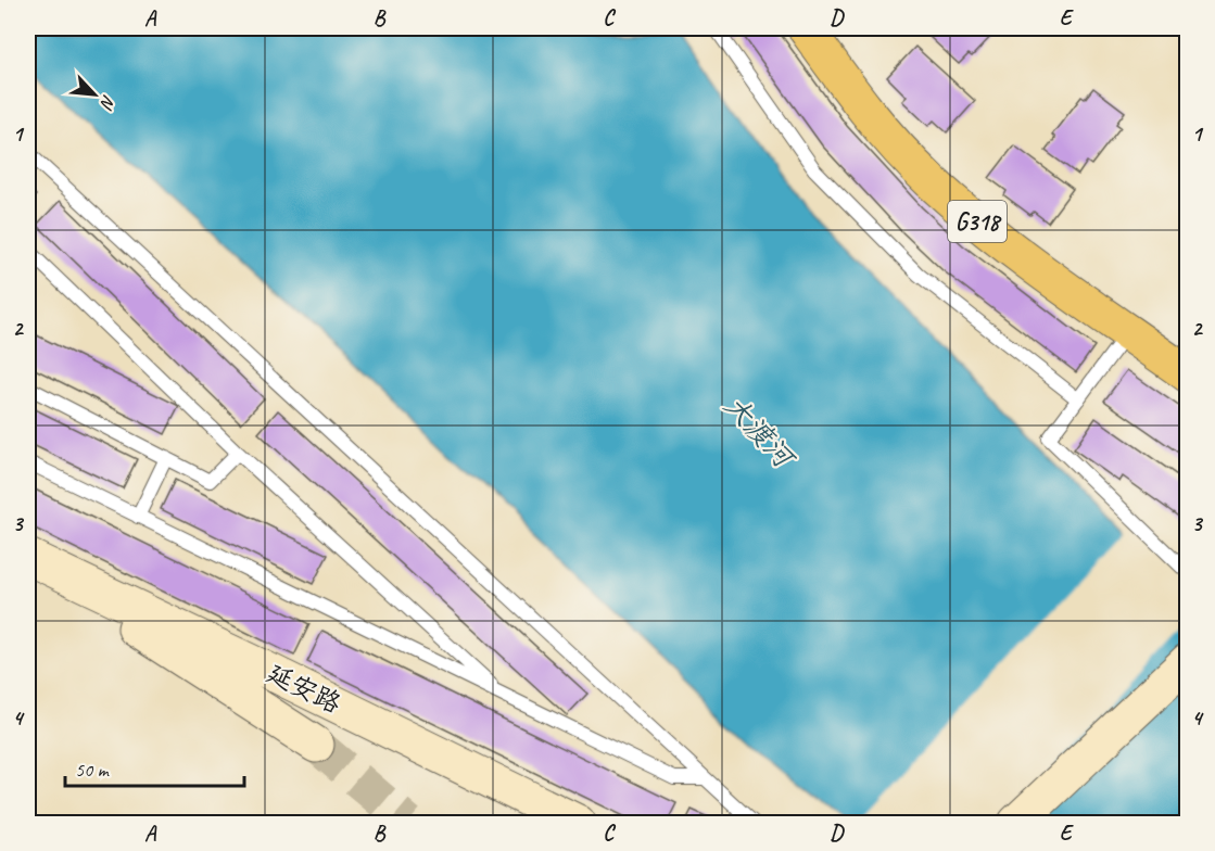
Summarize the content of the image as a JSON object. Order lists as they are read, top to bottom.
{
  "streets": {
    "highway": ["G318"],
    "main road": ["延安路"]
  },
  "water": ["大渡河"],
  "scale_bar": "50 m",
  "north": "bottom right",
  "grid": {
    "columns": [
      "A",
      "B",
      "C",
      "D",
      "E"
    ],
    "rows": [
      "1",
      "2",
      "3",
      "4"
    ]
  }
}
